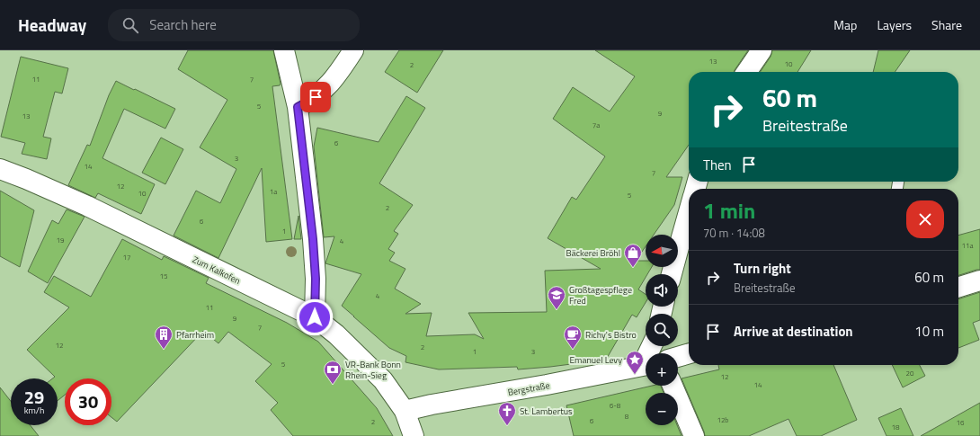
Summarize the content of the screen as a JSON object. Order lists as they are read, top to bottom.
{
  "streets": {
    "street": ["Zum Kalkofen", "Bergstraße"]
  },
  "crossings": [
    ["Zum Kalkofen", "Bergstraße"]
  ],
  "places": {
    "shop": ["Bäckerei Bröhl"],
    "school or university": ["Großtagespflege Fred"],
    "building": ["Pfarrheim"],
    "cafe": ["Richy's Bistro"],
    "place": ["Emanuel Levy"],
    "bank": ["VR-Bank Bonn Rhein-Sieg"],
    "church": ["St. Lambertus"]
  },
  "house_numbers": [
    "13",
    "10",
    "2",
    "11",
    "7",
    "5",
    "9",
    "13",
    "7a",
    "6",
    "3",
    "14",
    "7",
    "12",
    "1a",
    "10",
    "5",
    "2",
    "6",
    "1",
    "19",
    "4",
    "11a",
    "17",
    "15",
    "4",
    "11",
    "9",
    "7",
    "12",
    "2",
    "1",
    "3",
    "5",
    "20",
    "12",
    "14",
    "6-8",
    "8",
    "12b",
    "6",
    "2",
    "16",
    "18"
  ],
  "north": "left",
  "page": {
    "header": "Headway",
    "search": "Search here",
    "nav": ["Map", "Layers", "Share"],
    "turn": ["60 m", "Breitestraße"],
    "then": "Then",
    "heading": ["1 min", "70 m · 14:08"],
    "map_buttons": ["+", "−"],
    "list": [
      {
        "name": "Turn right",
        "note": "Breitestraße",
        "value": "60 m"
      },
      {
        "name": "Arrive at destination",
        "value": "10 m"
      }
    ],
    "speed": "29 km/h",
    "limit": "30"
  }
}
